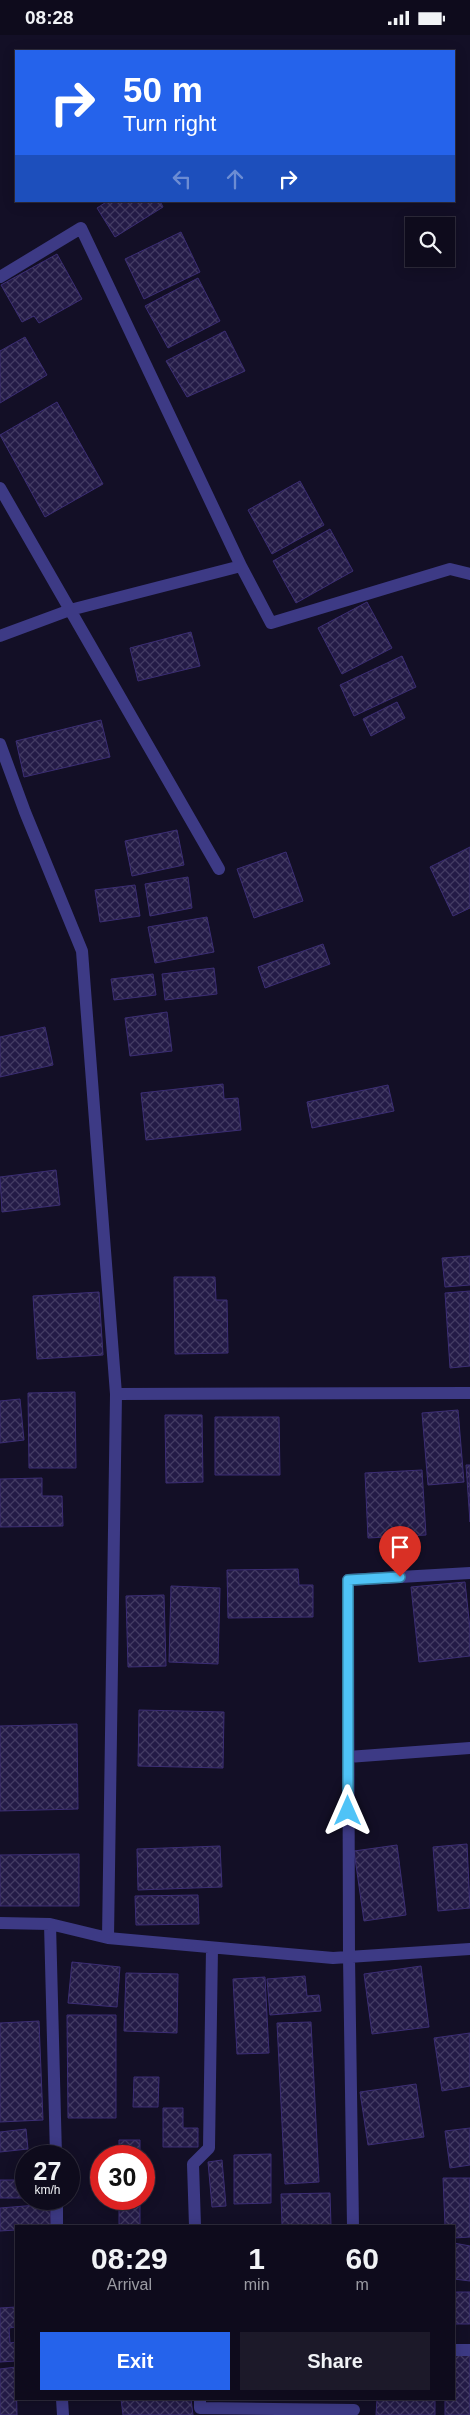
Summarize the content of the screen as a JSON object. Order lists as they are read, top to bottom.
{
  "page": {
    "status": "08:28",
    "turn": ["50 m", "Turn right"],
    "speed": "27 km/h",
    "limit": "30",
    "eta": [
      "08:29",
      "Arrival",
      "1",
      "min",
      "60",
      "m"
    ],
    "buttons": ["Exit", "Share"]
  }
}
